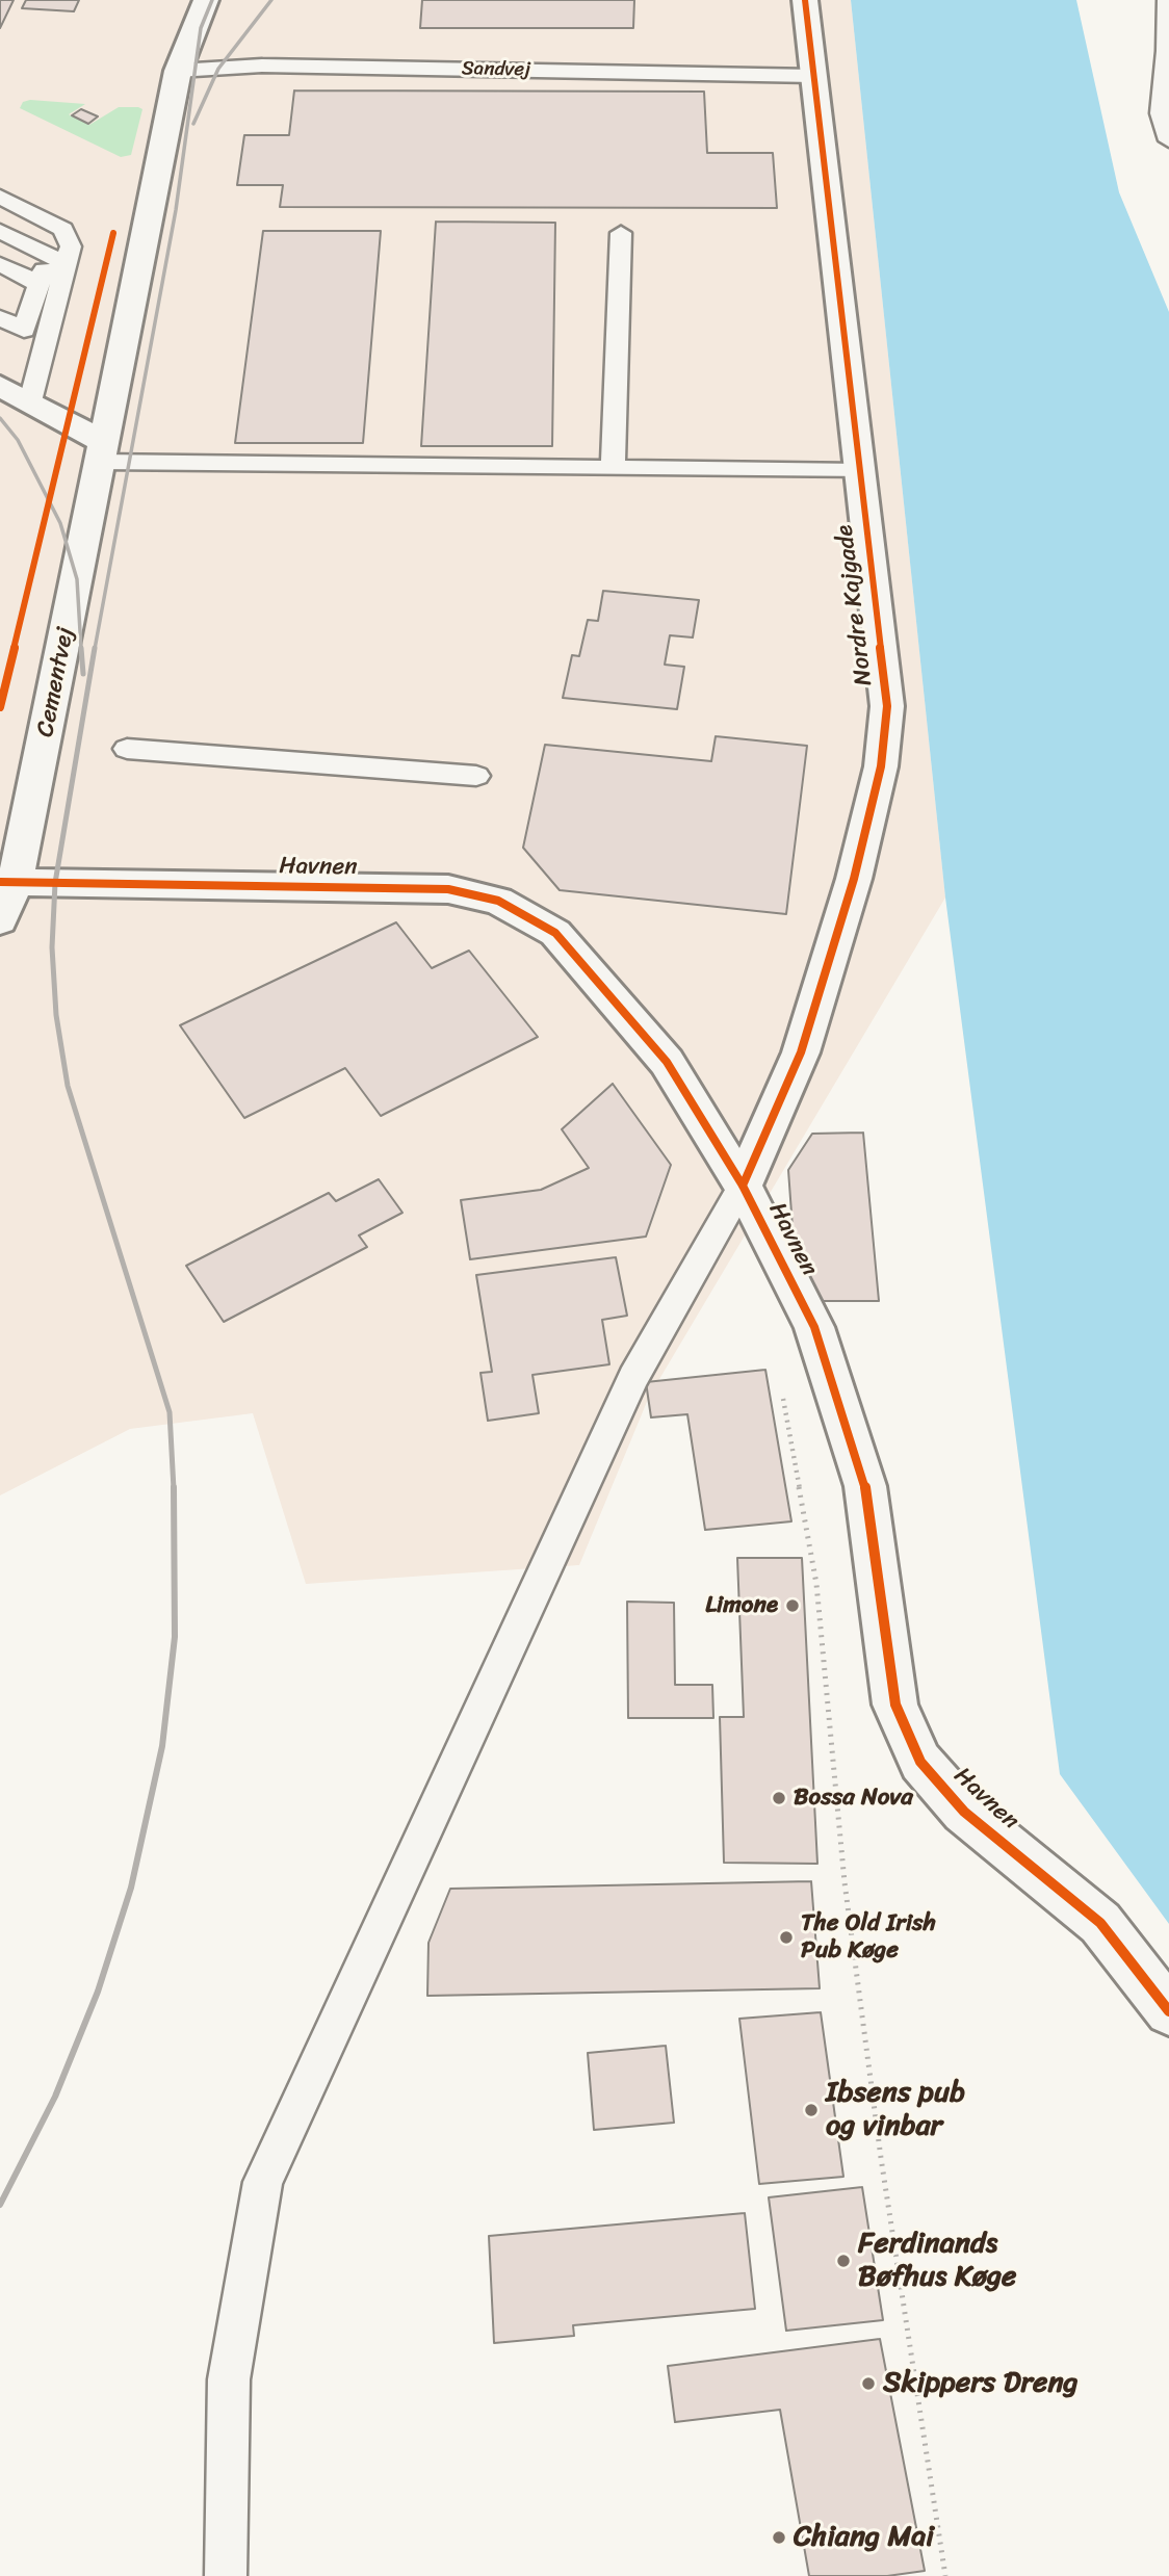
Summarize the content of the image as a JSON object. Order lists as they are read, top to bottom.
{
  "streets": {
    "street": ["Nordre Kajgade", "Cementvej", "Havnen"],
    "lane": ["Sandvej"]
  },
  "crossings": [
    ["Sandvej", "Nordre Kajgade"],
    ["Sandvej", "Cementvej"],
    ["Nordre Kajgade", "Havnen"],
    ["Cementvej", "Havnen"]
  ],
  "places": [
    "Limone",
    "Bossa Nova",
    "The Old Irish Pub Køge",
    "Ibsens pub og vinbar",
    "Ferdinands Bøfhus Køge",
    "Skippers Dreng",
    "Chiang Mai"
  ]
}
